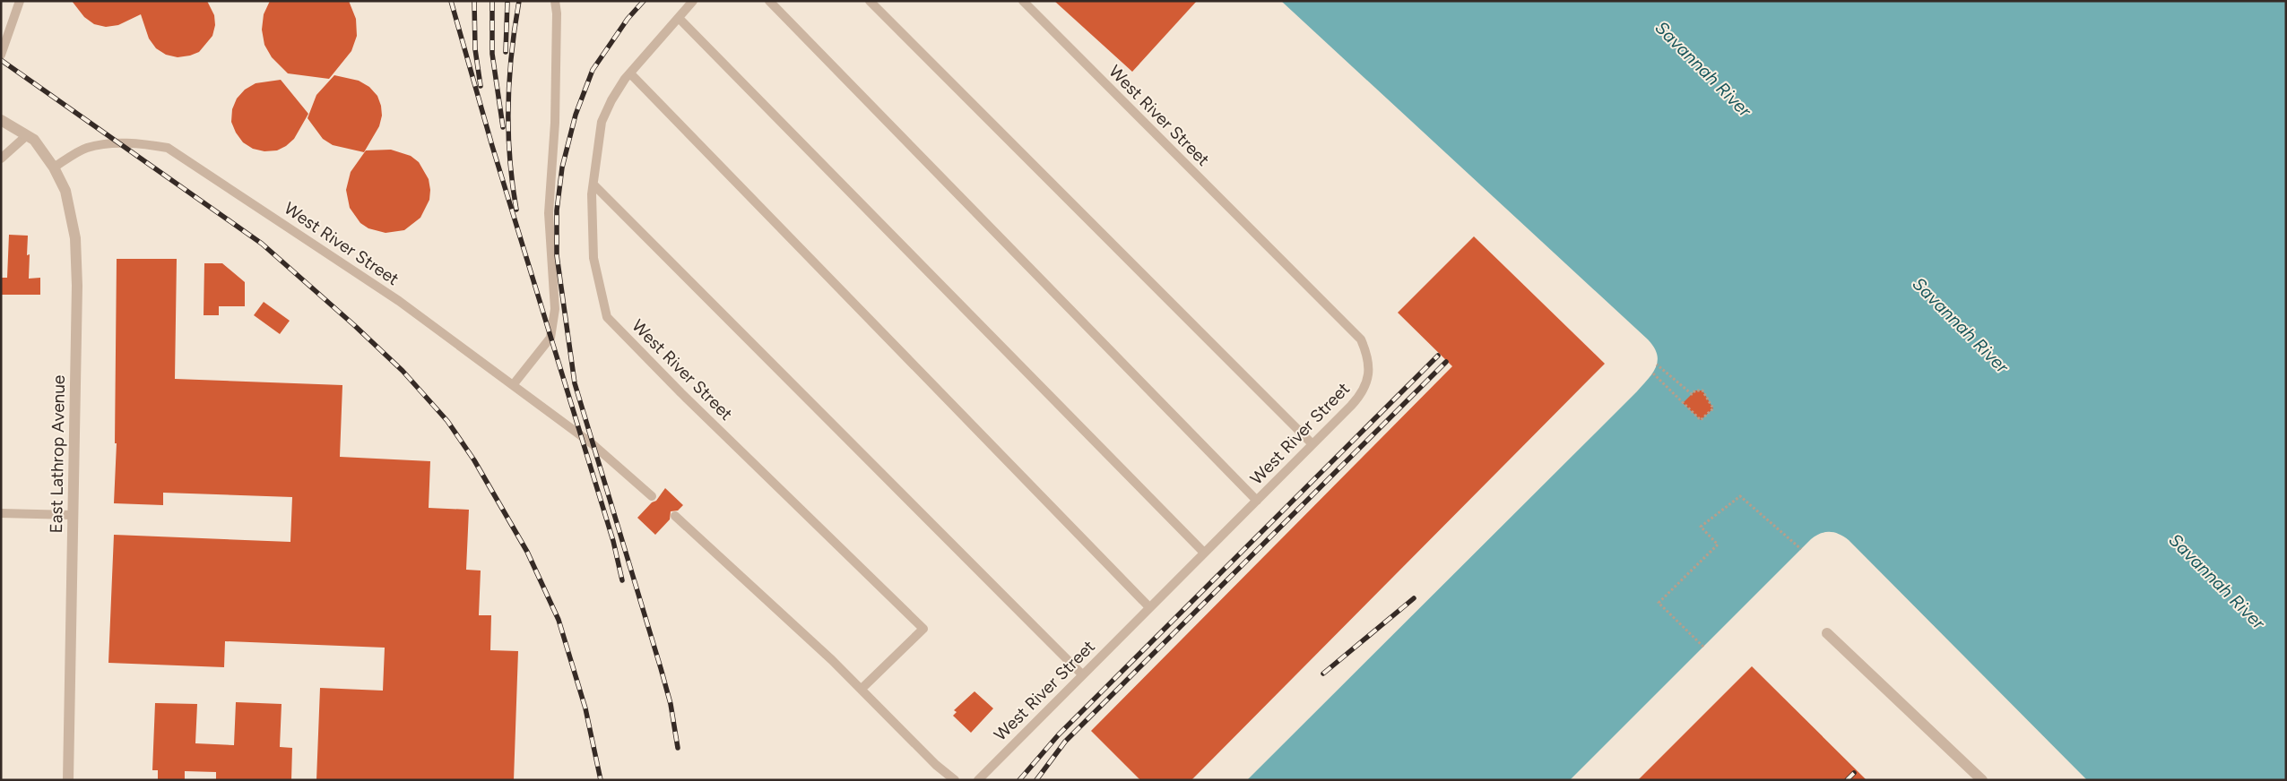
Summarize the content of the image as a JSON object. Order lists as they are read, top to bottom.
{
  "streets": {
    "street": ["East Lathrop Avenue"],
    "lane": ["West River Street"]
  },
  "crossings": [
    ["West River Street", "East Lathrop Avenue"]
  ],
  "water": ["Savannah River"]
}
